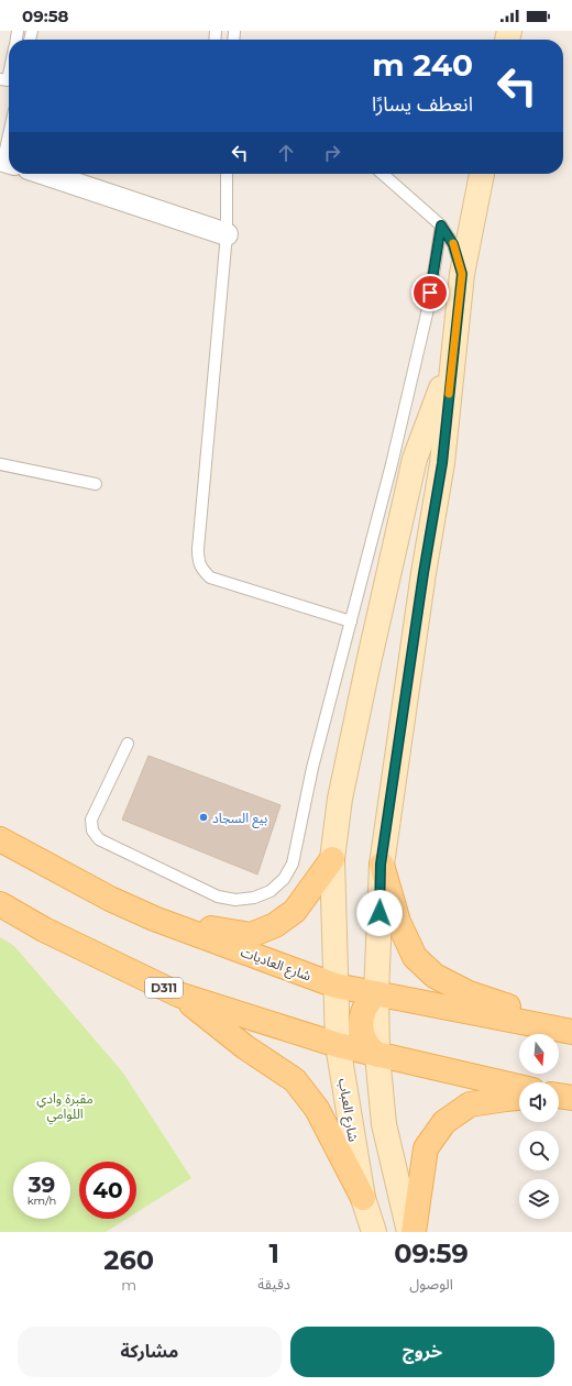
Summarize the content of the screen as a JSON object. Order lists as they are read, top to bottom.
{
  "streets": {
    "main road": ["شارع العاديات", "D311"],
    "street": ["شارع العباب"]
  },
  "crossings": [
    ["D311", "شارع العباب"]
  ],
  "parks": ["مقبرة وادي اللوامي"],
  "places": ["بيع السجاد"],
  "north": "bottom",
  "page": {
    "status": "09:58",
    "turn": ["240 m", "انعطف يسارًا"],
    "speed": "39 km/h",
    "limit": "40",
    "eta": [
      "09:59",
      "الوصول",
      "1",
      "دقيقة",
      "260",
      "m"
    ],
    "buttons": ["خروج", "مشاركة"]
  }
}
